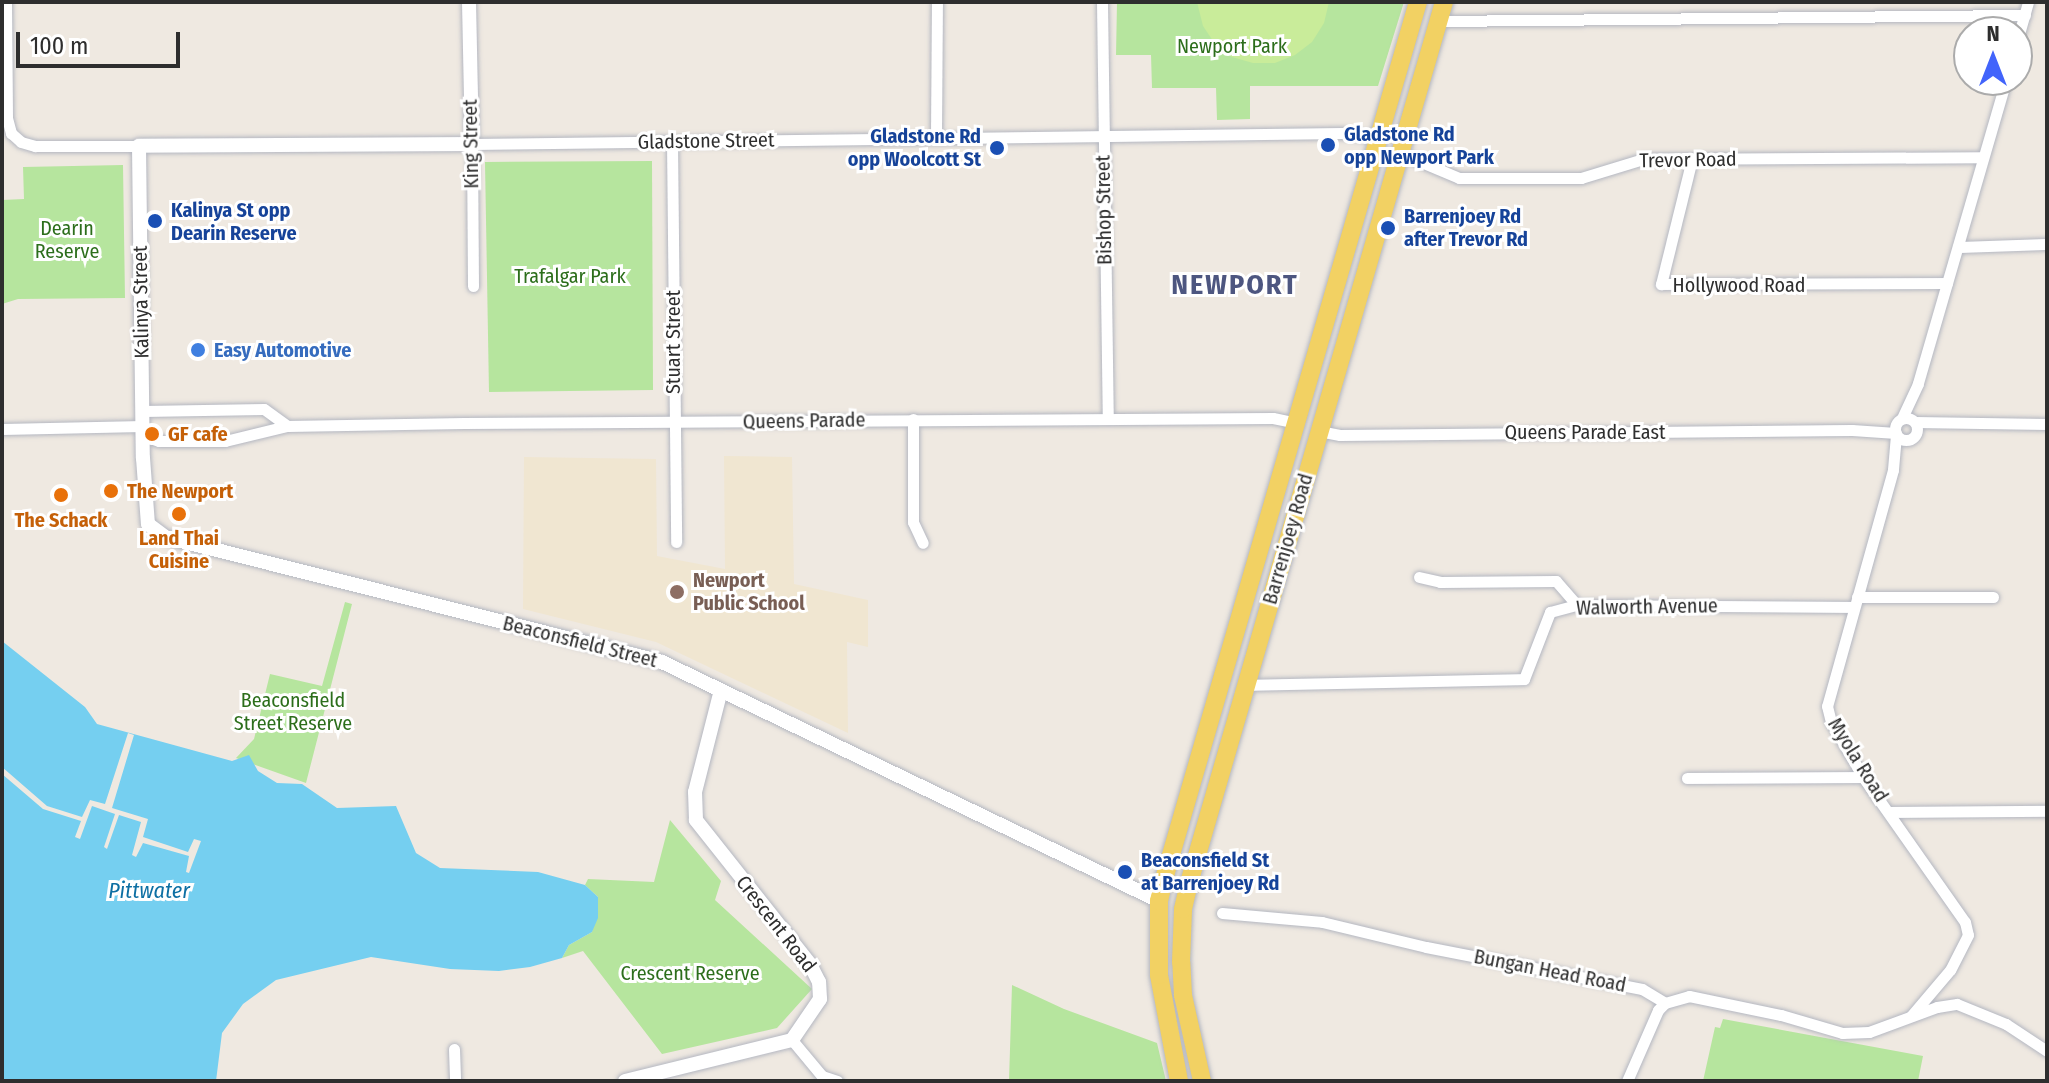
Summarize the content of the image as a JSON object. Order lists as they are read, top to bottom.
{
  "streets": {
    "main road": ["Queens Parade", "Barrenjoey Road", "Beaconsfield Street"],
    "street": [
      "Gladstone Street",
      "King Street",
      "Trevor Road",
      "Bishop Street",
      "Hollywood Road",
      "Kalinya Street",
      "Stuart Street",
      "Queens Parade East",
      "Walworth Avenue",
      "Myola Road",
      "Crescent Road",
      "Bungan Head Road"
    ]
  },
  "crossings": [
    ["Gladstone Street", "King Street"],
    ["Gladstone Street", "Bishop Street"],
    ["Gladstone Street", "Kalinya Street"],
    ["Gladstone Street", "Stuart Street"],
    ["Gladstone Street", "Barrenjoey Road"],
    ["Trevor Road", "Hollywood Road"],
    ["Trevor Road", "Barrenjoey Road"],
    ["Trevor Road", "Myola Road"],
    ["Bishop Street", "Queens Parade"],
    ["Hollywood Road", "Myola Road"],
    ["Kalinya Street", "Queens Parade"],
    ["Kalinya Street", "Beaconsfield Street"],
    ["Stuart Street", "Queens Parade"],
    ["Queens Parade", "Queens Parade East"],
    ["Queens Parade", "Barrenjoey Road"],
    ["Queens Parade East", "Barrenjoey Road"],
    ["Queens Parade East", "Myola Road"],
    ["Barrenjoey Road", "Walworth Avenue"],
    ["Barrenjoey Road", "Beaconsfield Street"],
    ["Walworth Avenue", "Myola Road"],
    ["Beaconsfield Street", "Crescent Road"]
  ],
  "districts": ["NEWPORT"],
  "water": ["Pittwater"],
  "parks": [
    "Newport Park",
    "Dearin Reserve",
    "Trafalgar Park",
    "Beaconsfield Street Reserve",
    "Crescent Reserve"
  ],
  "places": [
    "Gladstone Rd opp Newport Park",
    "Gladstone Rd opp Woolcott St",
    "Kalinya St opp Dearin Reserve",
    "Barrenjoey Rd after Trevor Rd",
    "Easy Automotive",
    "GF cafe",
    "The Newport",
    "The Schack",
    "Land Thai Cuisine",
    "Newport Public School",
    "Beaconsfield St at Barrenjoey Rd"
  ],
  "scale_bar": "100 m",
  "north": "top"
}
